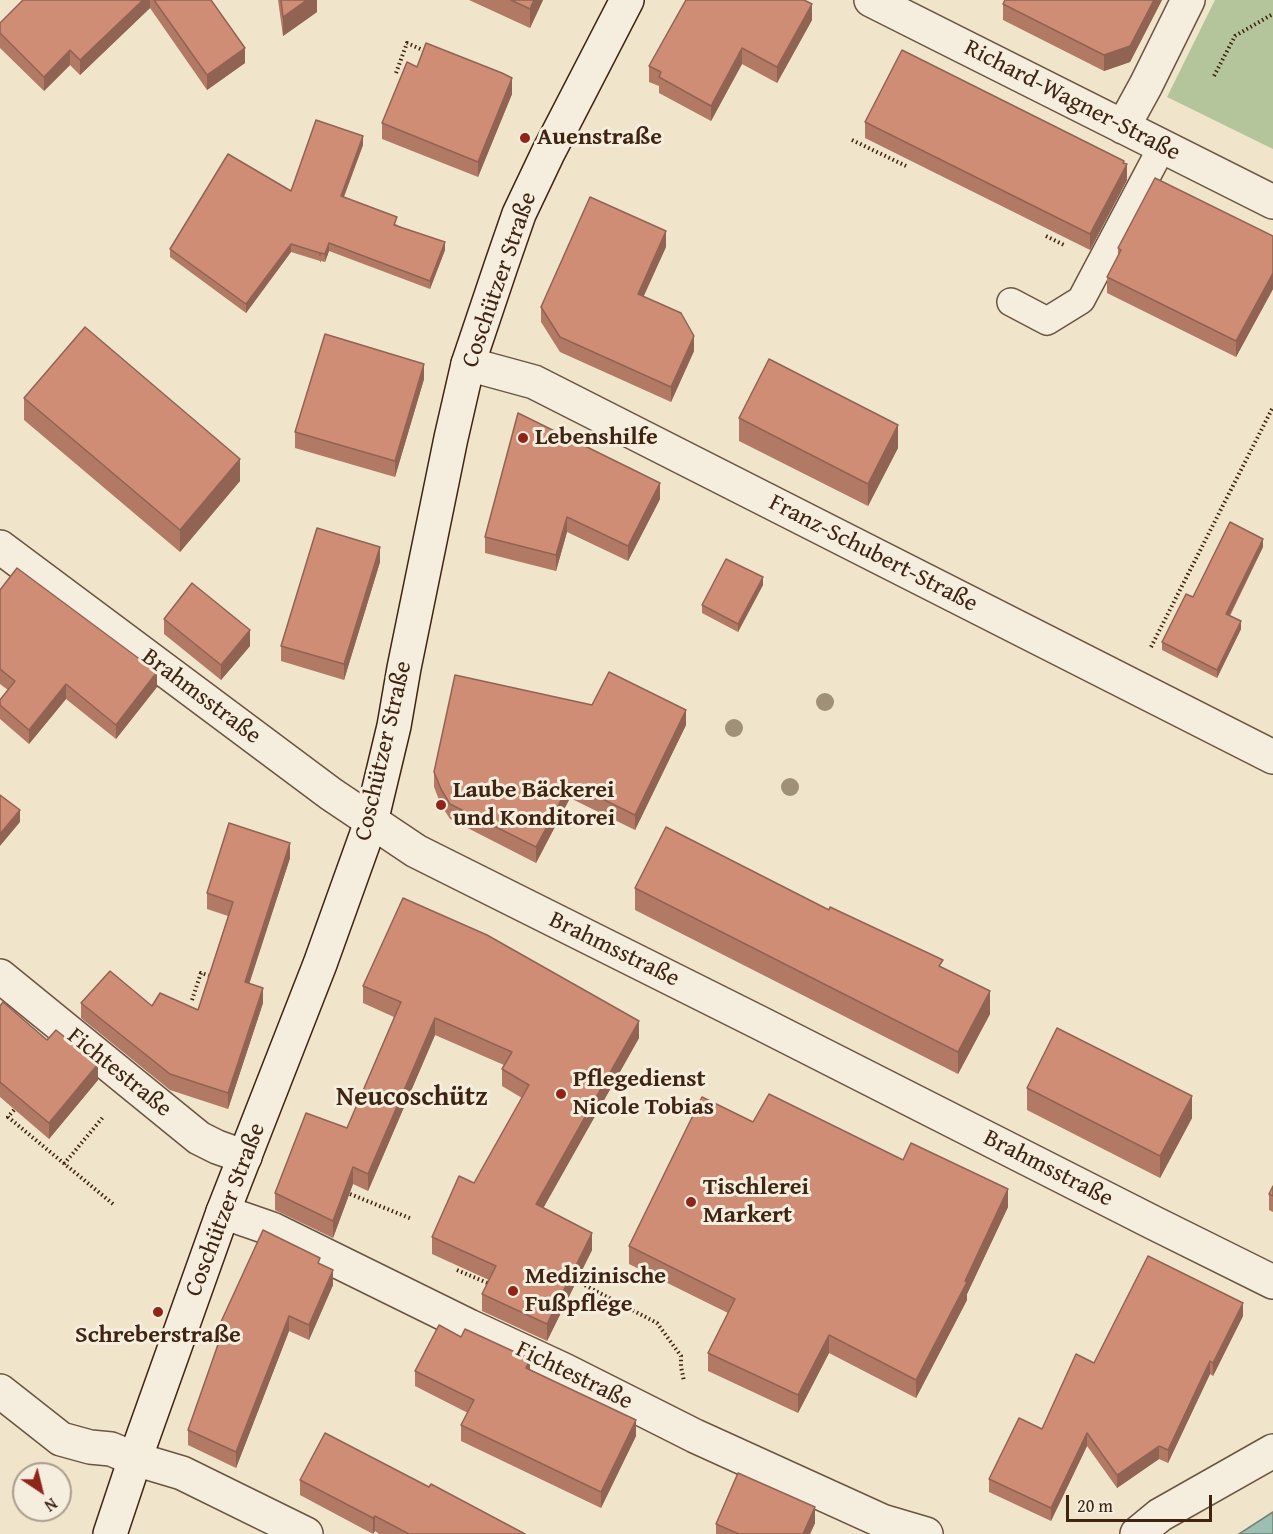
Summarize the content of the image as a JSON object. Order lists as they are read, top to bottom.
{
  "streets": {
    "street": [
      "Richard-Wagner-Straße",
      "Coschützer Straße",
      "Franz-Schubert-Straße",
      "Brahmsstraße",
      "Fichtestraße"
    ]
  },
  "crossings": [
    ["Coschützer Straße", "Franz-Schubert-Straße"],
    ["Coschützer Straße", "Brahmsstraße"],
    ["Coschützer Straße", "Fichtestraße"]
  ],
  "districts": ["Neucoschütz"],
  "places": [
    "Auenstraße",
    "Lebenshilfe",
    "Laube Bäckerei und Konditorei",
    "Pflegedienst Nicole Tobias",
    "Tischlerei Markert",
    "Medizinische Fußpflege",
    "Schreberstraße"
  ],
  "scale_bar": "20 m",
  "north": "bottom right"
}
